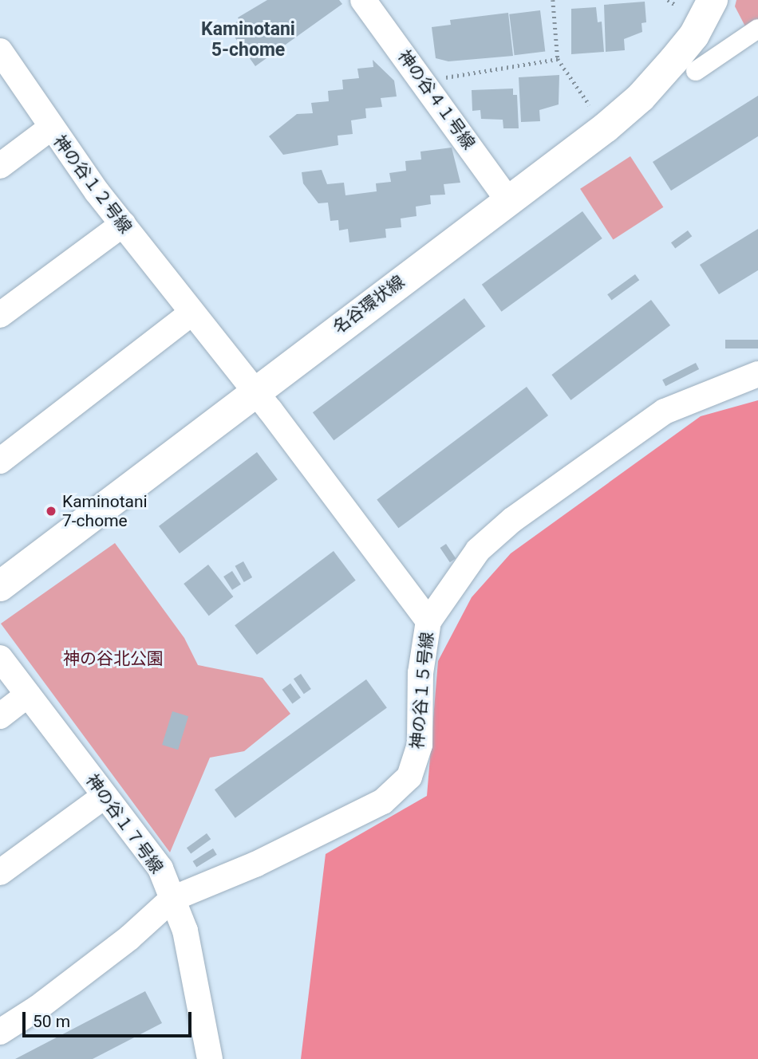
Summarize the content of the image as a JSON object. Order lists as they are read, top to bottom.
{
  "streets": {
    "street": [
      "神の谷４１号線",
      "神の谷１２号線",
      "名谷環状線",
      "神の谷１５号線",
      "神の谷１７号線"
    ]
  },
  "crossings": [
    ["神の谷４１号線", "名谷環状線"],
    ["神の谷１２号線", "名谷環状線"],
    ["神の谷１２号線", "神の谷１５号線"],
    ["神の谷１５号線", "神の谷１７号線"]
  ],
  "districts": ["Kaminotani 5-chome"],
  "parks": ["神の谷北公園"],
  "places": ["Kaminotani 7-chome"],
  "scale_bar": "50 m"
}
